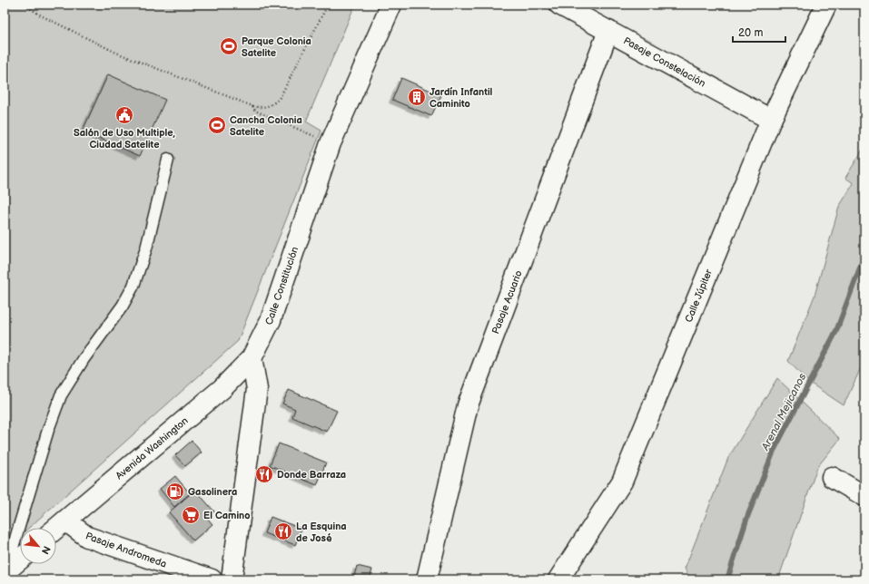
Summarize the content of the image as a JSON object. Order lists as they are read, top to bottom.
{
  "streets": {
    "street": [
      "Pasaje Constelación",
      "Calle Constitución",
      "Calle Júpiter",
      "Pasaje Acuario",
      "Avenida Washington",
      "Pasaje Andromeda"
    ]
  },
  "crossings": [
    ["Pasaje Constelación", "Calle Júpiter"],
    ["Pasaje Constelación", "Pasaje Acuario"],
    ["Calle Constitución", "Avenida Washington"],
    ["Avenida Washington", "Pasaje Andromeda"]
  ],
  "water": ["Arenal Mejicanos"],
  "places": {
    "sports": ["Parque Colonia Satelite", "Cancha Colonia Satelite"],
    "building": ["Jardín Infantil Caminito"],
    "public building": ["Salón de Uso Multiple, Ciudad Satelite"],
    "restaurant": ["Donde Barraza", "La Esquina de José"],
    "fuel station": ["Gasolinera"],
    "supermarket": ["El Camino"]
  },
  "scale_bar": "20 m",
  "north": "bottom right"
}
